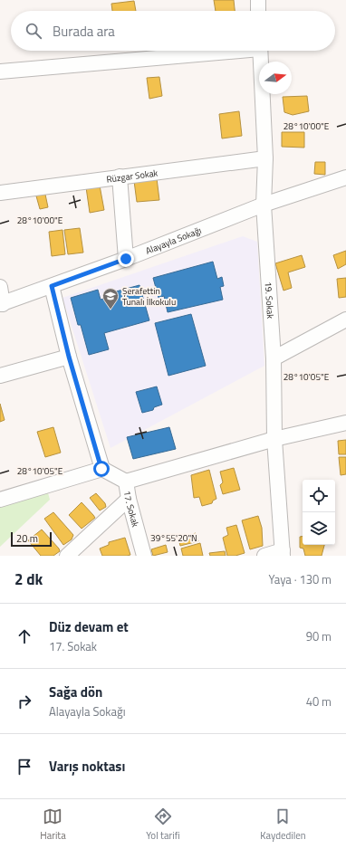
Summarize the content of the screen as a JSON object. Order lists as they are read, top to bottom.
{
  "streets": {
    "street": [
      "Rüzgar Sokak",
      "Alayayla Sokağı",
      "19. Sokak",
      "17. Sokak"
    ]
  },
  "crossings": [
    ["Rüzgar Sokak", "19. Sokak"],
    ["Alayayla Sokağı", "19. Sokak"]
  ],
  "places": {
    "school or university": ["Şerafettin Tunalı İlkokulu"]
  },
  "scale_bar": "20 m",
  "north": "right",
  "page": {
    "search": "Burada ara",
    "scale": "20 m",
    "heading": ["2 dk", "Yaya · 130 m"],
    "list": [
      ["Düz devam et", "17. Sokak", "90 m"],
      ["Sağa dön", "Alayayla Sokağı", "40 m"],
      "Varış noktası"
    ],
    "nav": ["Harita", "Yol tarifi", "Kaydedilen"]
  },
  "coordinates": ["28°10'00\"E", "28°10'05\"E", "39°55'20\"N"]
}
